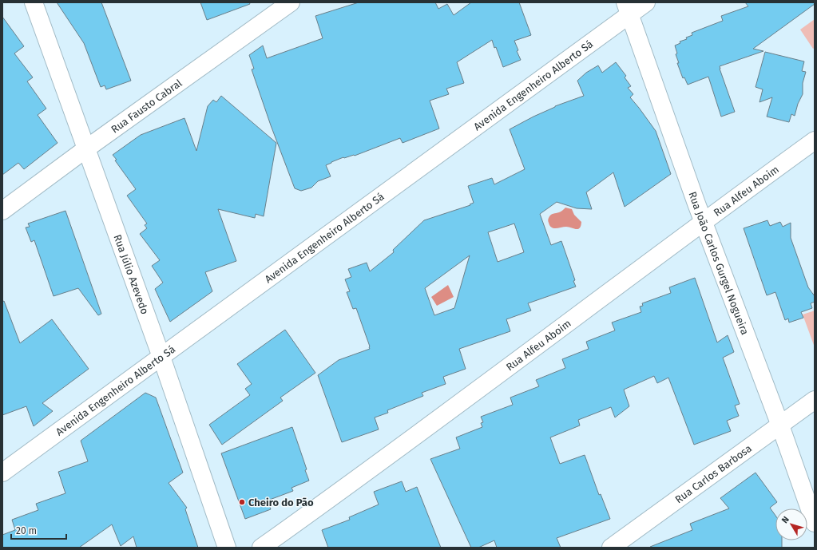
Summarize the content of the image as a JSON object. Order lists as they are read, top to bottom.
{
  "streets": {
    "street": [
      "Avenida Engenheiro Alberto Sá",
      "Rua Fausto Cabral",
      "Rua Alfeu Aboim",
      "Rua João Carlos Gurgel Nogueira",
      "Rua Júlio Azevedo",
      "Rua Carlos Barbosa"
    ]
  },
  "crossings": [
    ["Avenida Engenheiro Alberto Sá", "Rua João Carlos Gurgel Nogueira"],
    ["Avenida Engenheiro Alberto Sá", "Rua Júlio Azevedo"],
    ["Rua Fausto Cabral", "Rua Júlio Azevedo"],
    ["Rua Alfeu Aboim", "Rua João Carlos Gurgel Nogueira"],
    ["Rua João Carlos Gurgel Nogueira", "Rua Carlos Barbosa"]
  ],
  "places": ["Cheiro do Pão"],
  "scale_bar": "20 m",
  "north": "top left"
}
